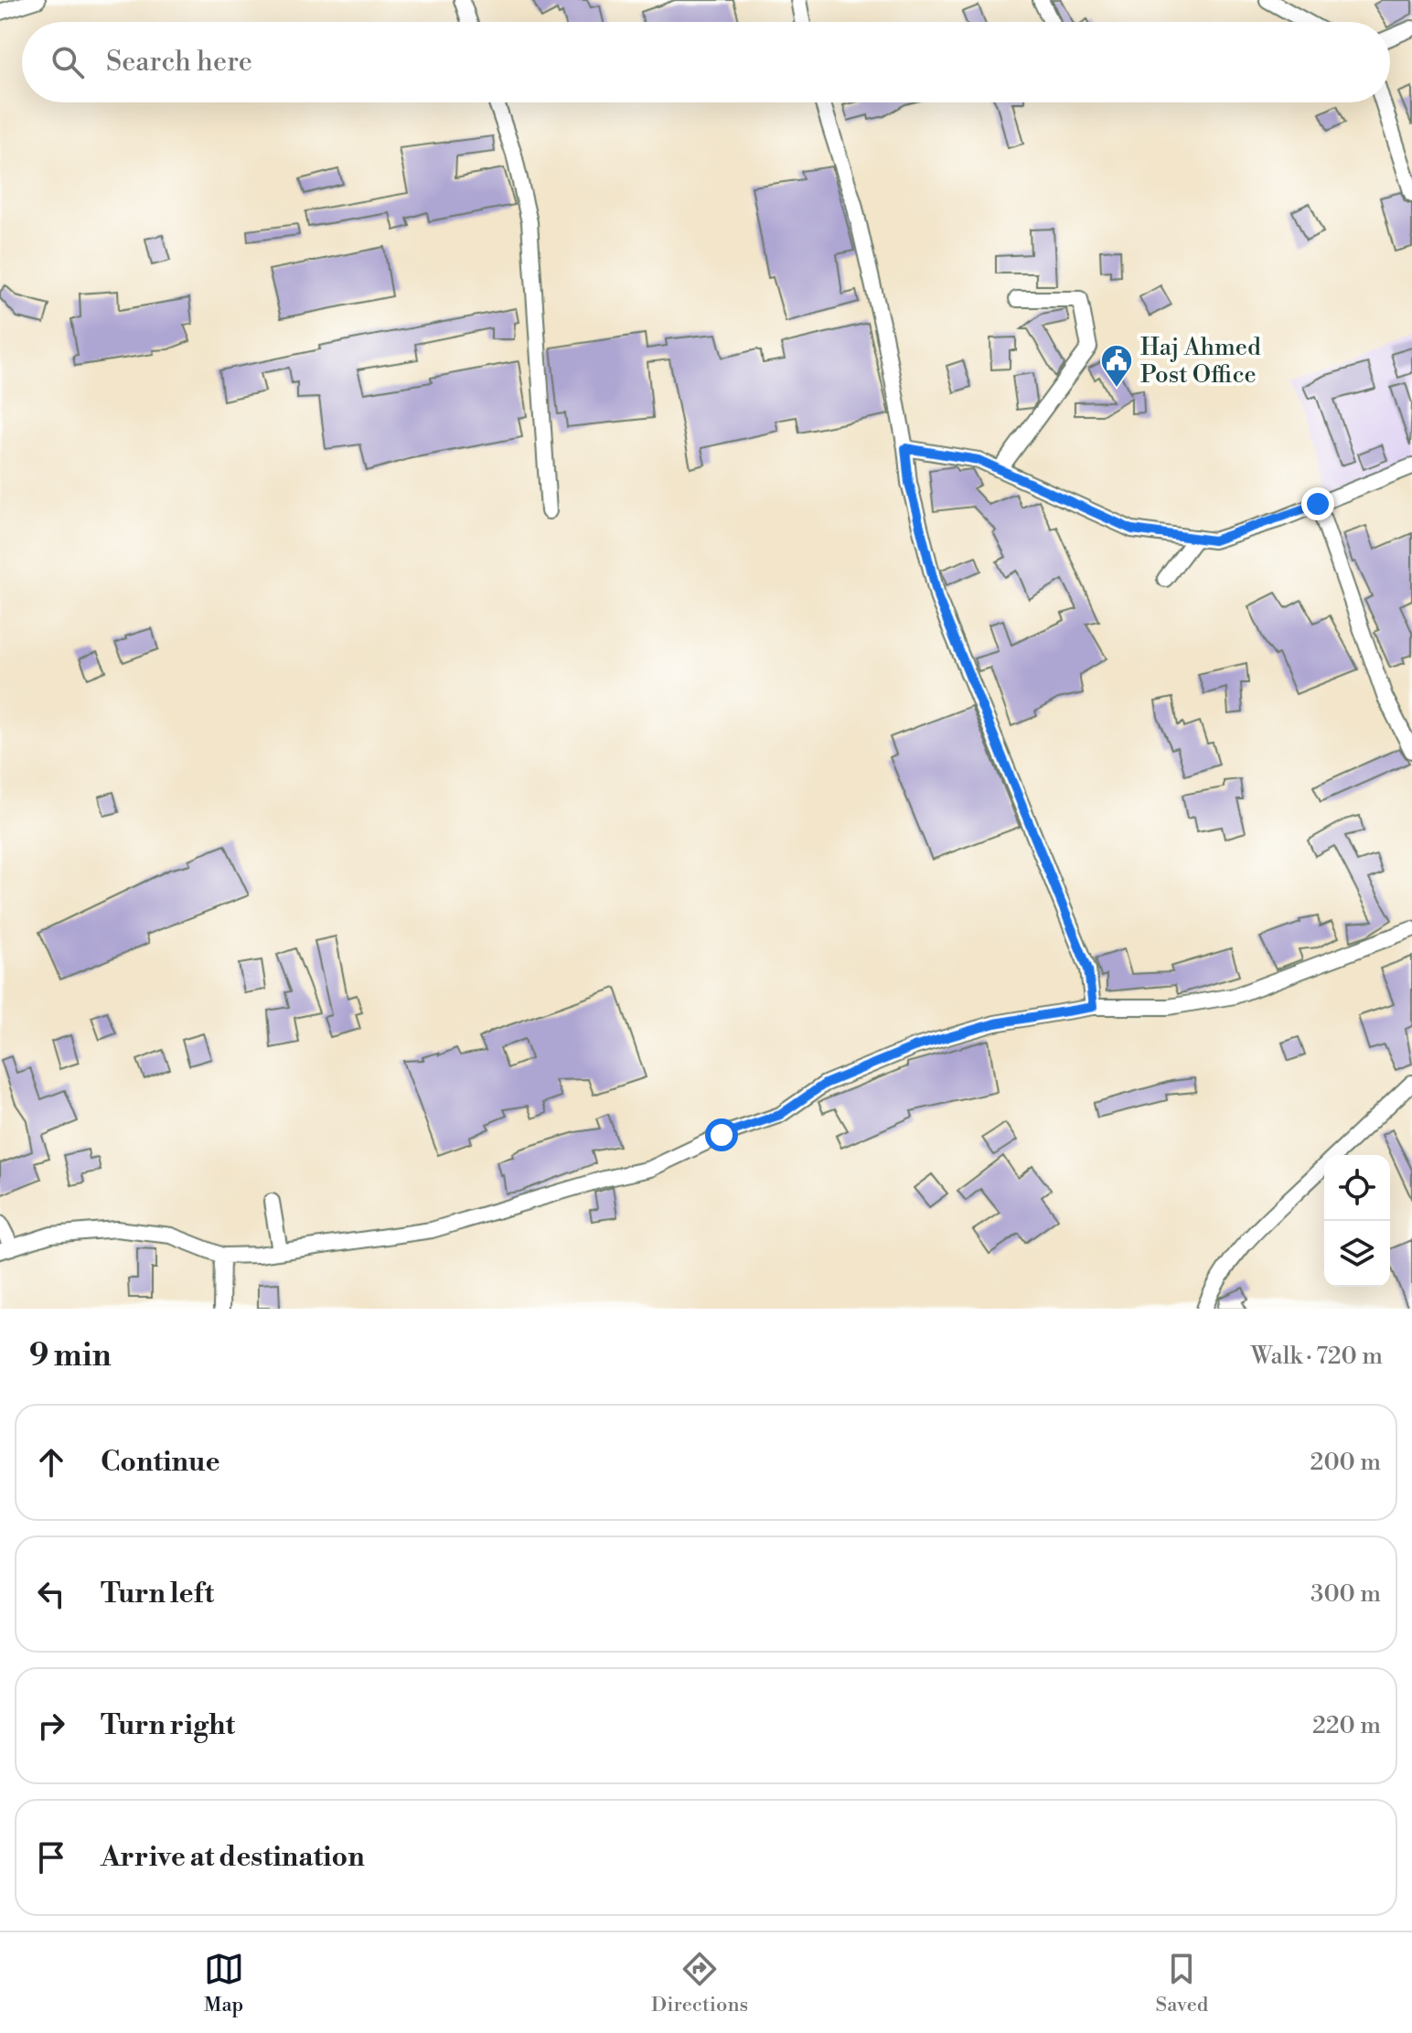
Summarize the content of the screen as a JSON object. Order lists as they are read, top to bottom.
{
  "places": {
    "public building": ["Haj Ahmed Post Office"]
  },
  "page": {
    "search": "Search here",
    "heading": ["9 min", "Walk · 720 m"],
    "list": [
      ["Continue", "200 m"],
      ["Turn left", "300 m"],
      ["Turn right", "220 m"],
      "Arrive at destination"
    ],
    "nav": ["Map", "Directions", "Saved"]
  }
}
